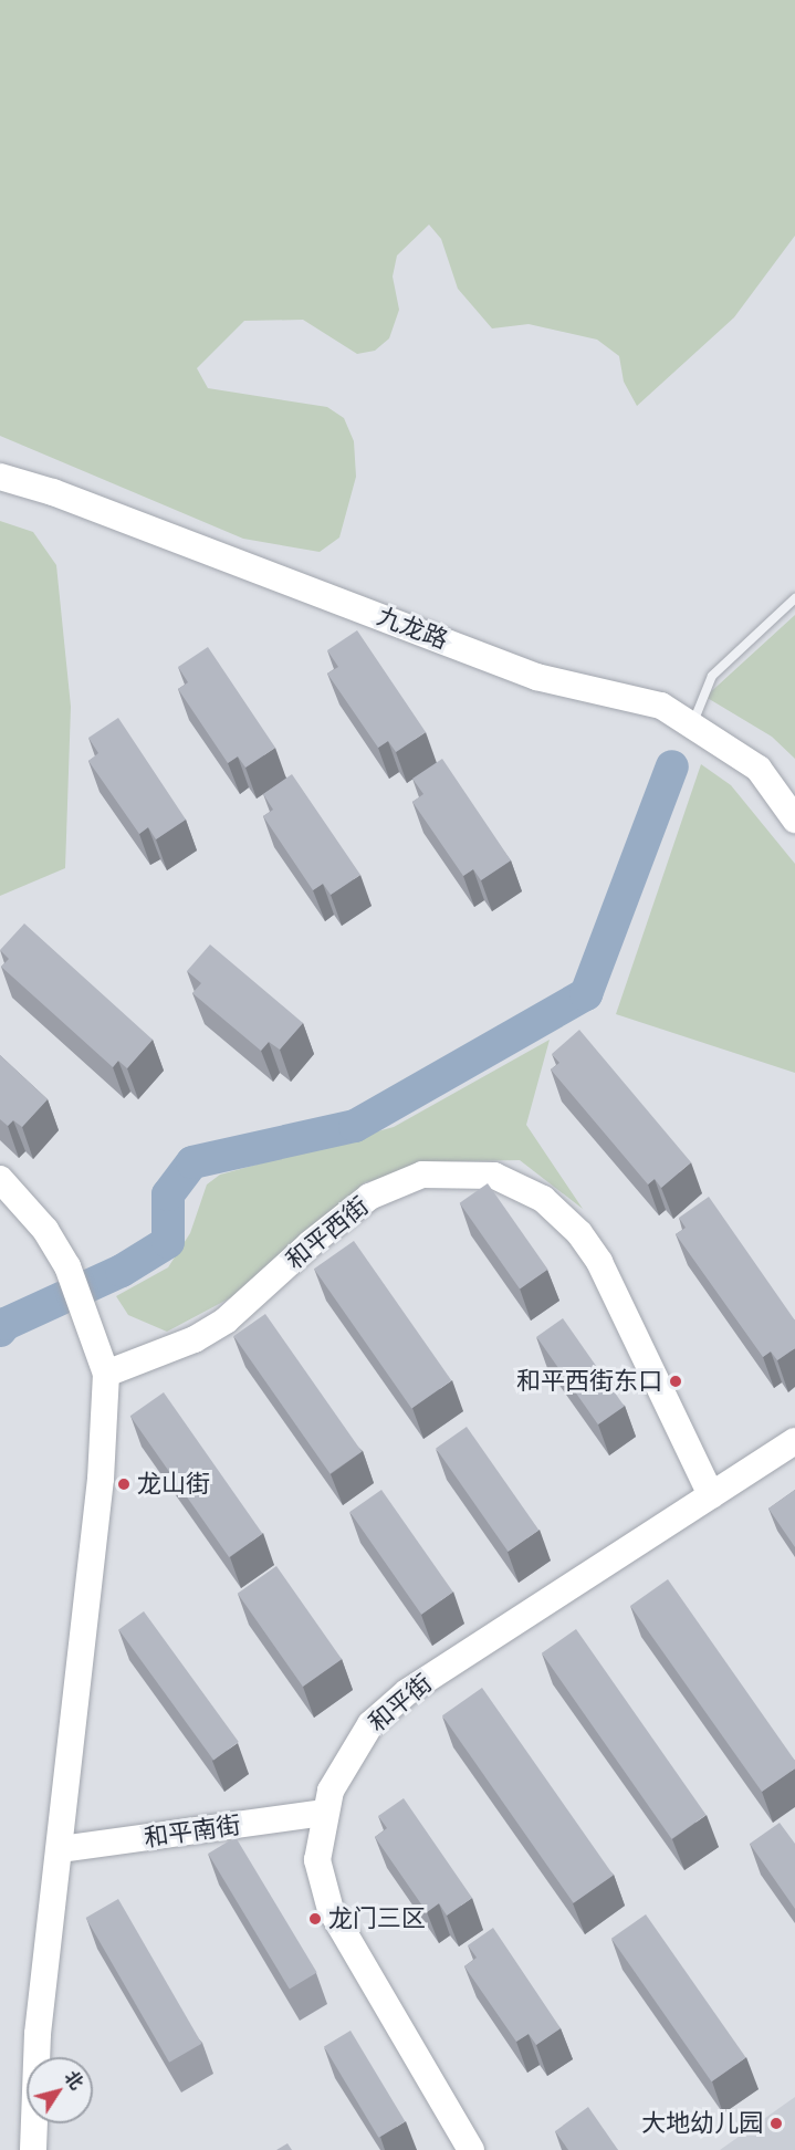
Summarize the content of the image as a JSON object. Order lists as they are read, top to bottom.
{
  "streets": {
    "street": [
      "九龙路",
      "和平西街",
      "和平街",
      "和平南街"
    ]
  },
  "crossings": [
    ["和平西街", "和平街"],
    ["和平街", "和平南街"]
  ],
  "places": [
    "和平西街东口",
    "龙山街",
    "龙门三区",
    "大地幼儿园"
  ],
  "north": "top right"
}
